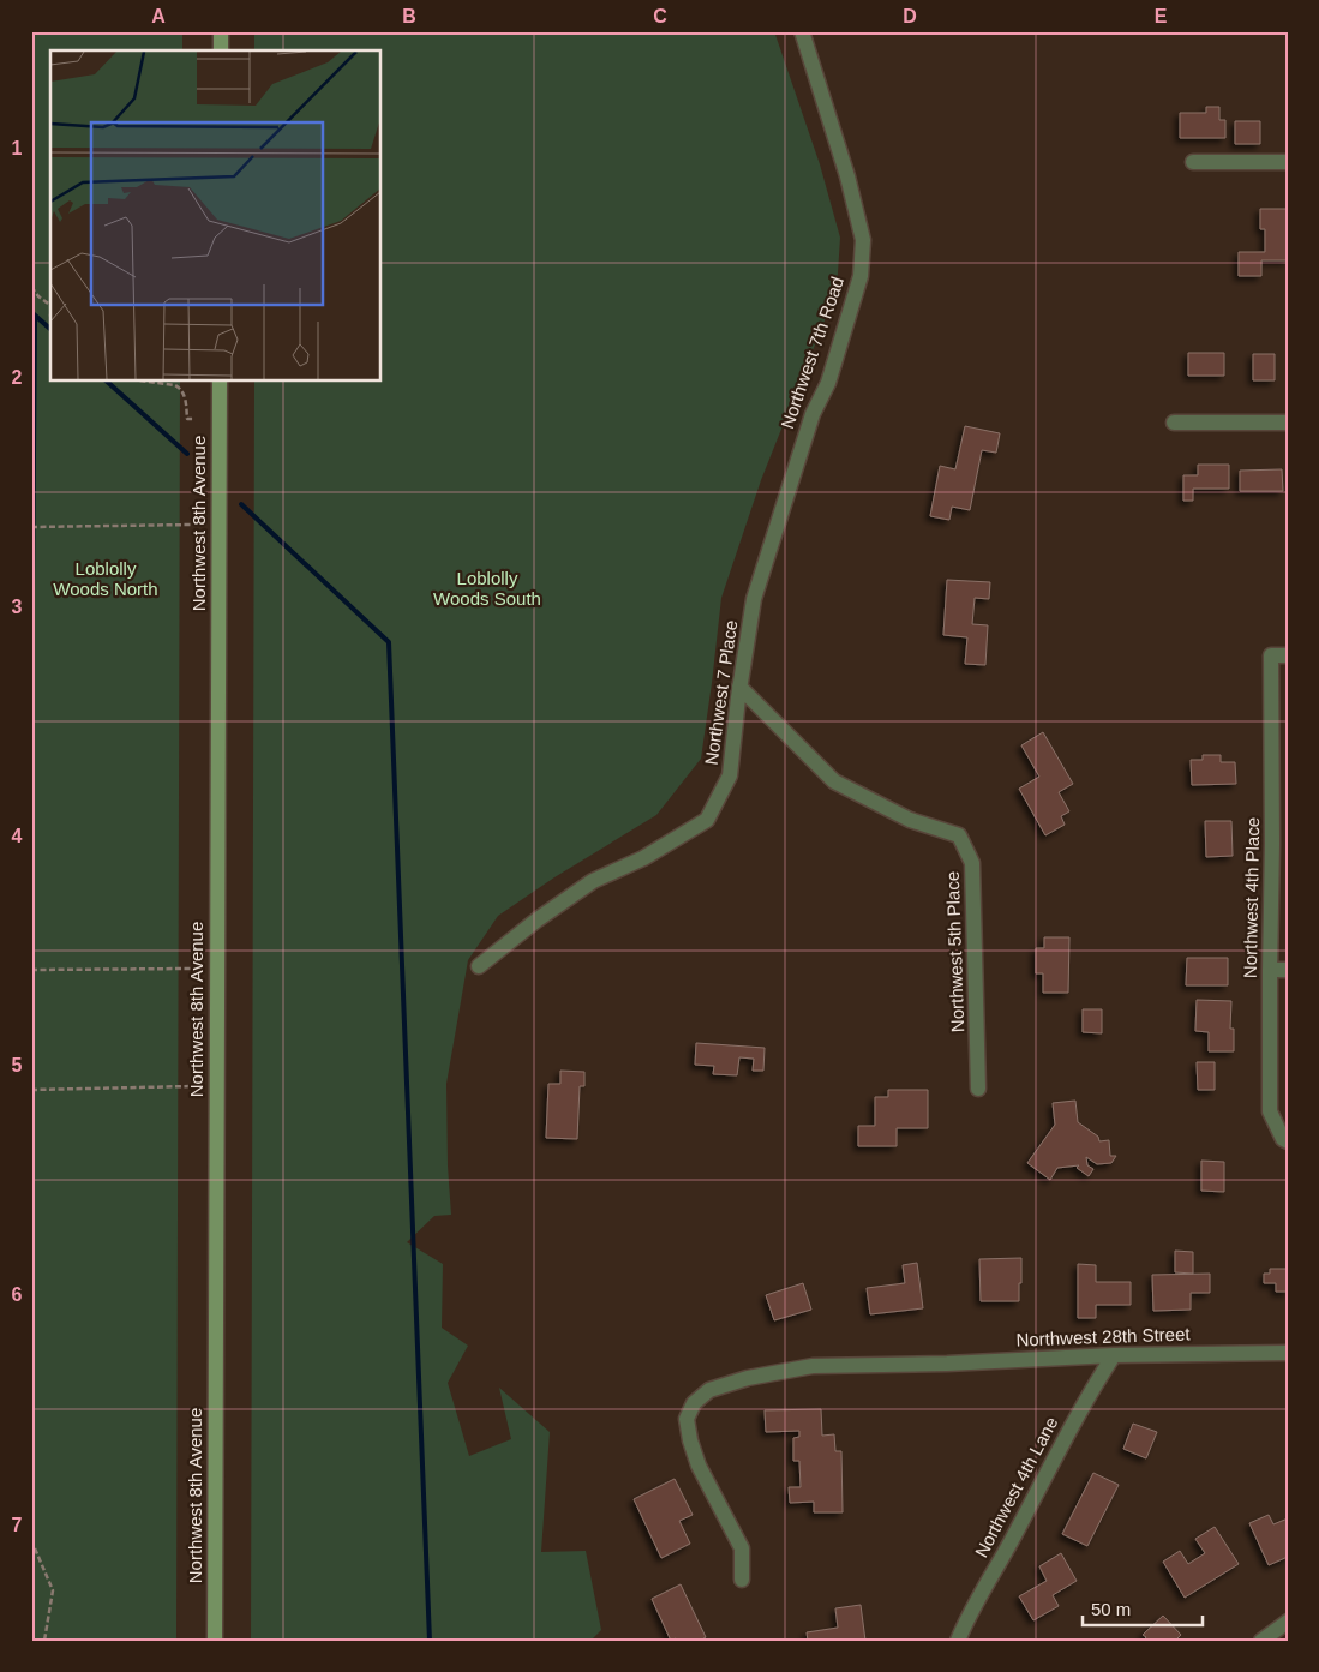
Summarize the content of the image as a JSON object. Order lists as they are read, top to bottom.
{
  "streets": {
    "street": [
      "Northwest 7th Road",
      "Northwest 8th Avenue",
      "Northwest 7 Place",
      "Northwest 4th Place",
      "Northwest 5th Place",
      "Northwest 28th Street",
      "Northwest 4th Lane"
    ]
  },
  "crossings": [
    ["Northwest 7th Road", "Northwest 7 Place"],
    ["Northwest 7 Place", "Northwest 5th Place"],
    ["Northwest 28th Street", "Northwest 4th Lane"]
  ],
  "parks": ["Loblolly Woods North", "Loblolly Woods South"],
  "scale_bar": "50 m",
  "grid": {
    "columns": [
      "A",
      "B",
      "C",
      "D",
      "E"
    ],
    "rows": [
      "1",
      "2",
      "3",
      "4",
      "5",
      "6",
      "7"
    ]
  }
}
